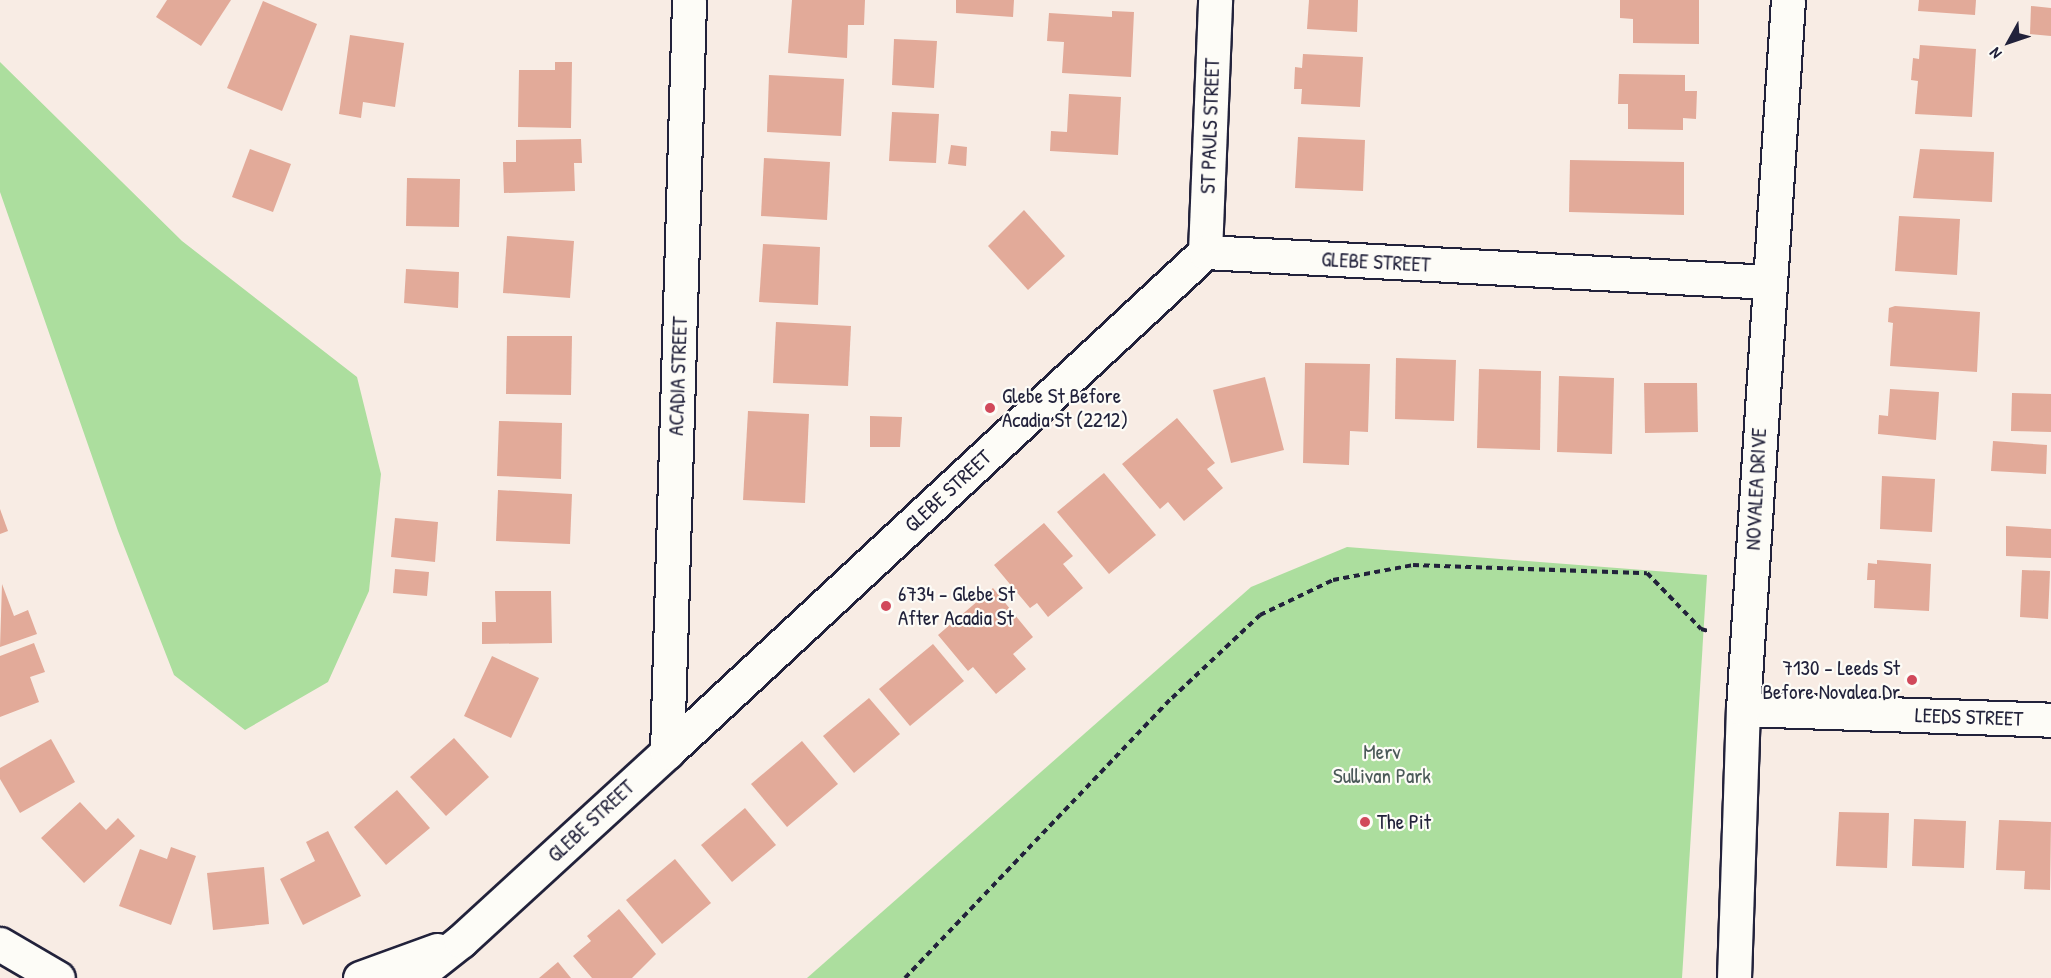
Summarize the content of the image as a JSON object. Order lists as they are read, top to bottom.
{
  "streets": {
    "street": [
      "ST PAULS STREET",
      "GLEBE STREET",
      "ACADIA STREET",
      "NOVALEA DRIVE",
      "LEEDS STREET"
    ]
  },
  "crossings": [
    ["ST PAULS STREET", "GLEBE STREET"],
    ["GLEBE STREET", "ACADIA STREET"],
    ["GLEBE STREET", "NOVALEA DRIVE"],
    ["NOVALEA DRIVE", "LEEDS STREET"]
  ],
  "parks": ["Merv Sullivan Park"],
  "places": [
    "Glebe St Before Acadia St (2212)",
    "6734 - Glebe St After Acadia St",
    "7130 - Leeds St Before Novalea Dr",
    "The Pit"
  ],
  "north": "bottom left"
}
